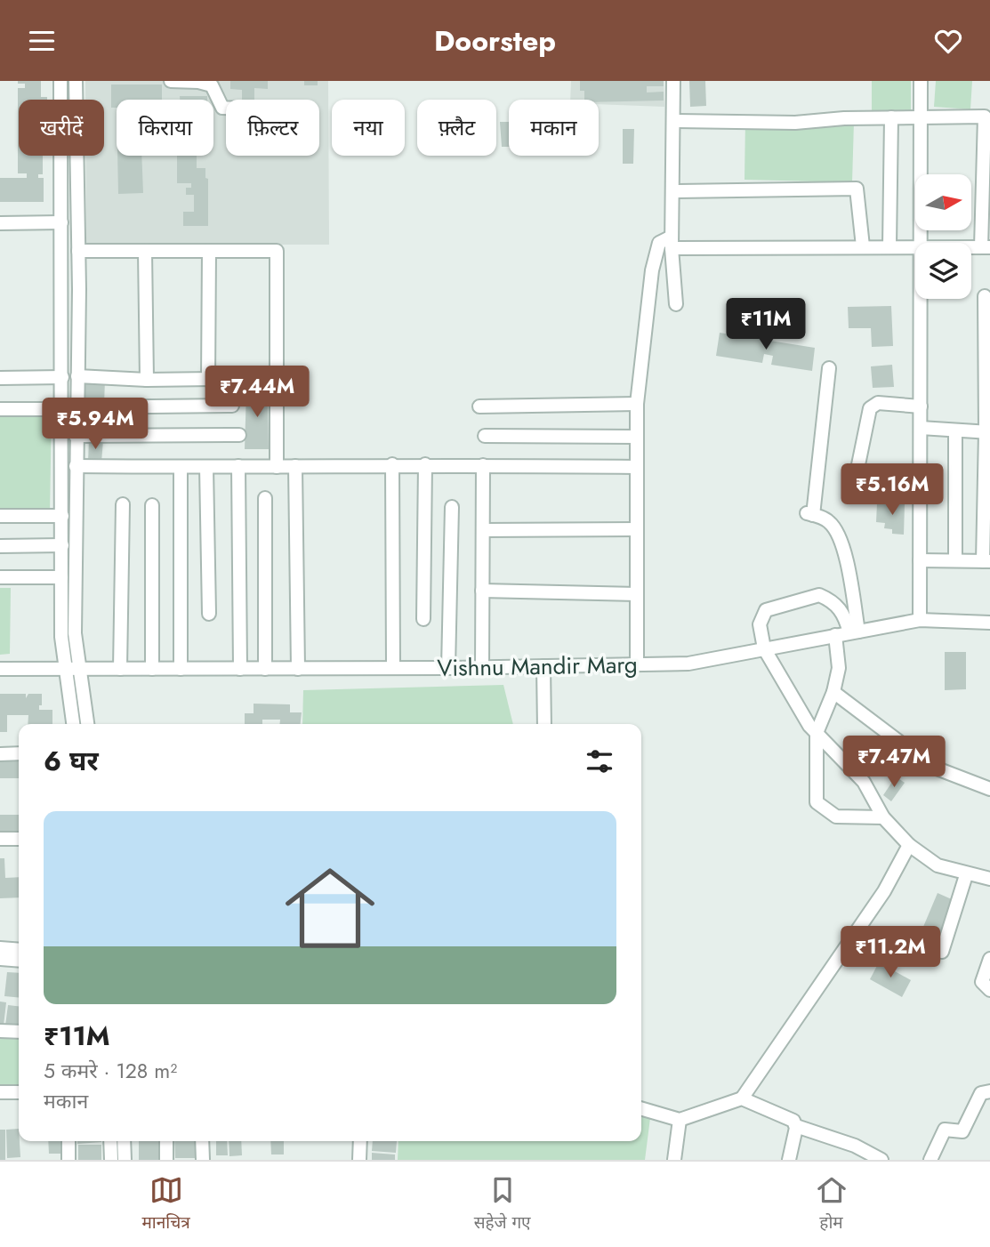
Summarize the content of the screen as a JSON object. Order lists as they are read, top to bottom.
{
  "streets": {
    "street": ["Vishnu Mandir Marg"]
  },
  "north": "right",
  "page": {
    "header": "Doorstep",
    "chip": [
      "खरीदें",
      "किराया",
      "फ़िल्टर",
      "नया",
      "फ़्लैट",
      "मकान"
    ],
    "price": [
      "₹11M",
      "₹7.44M",
      "₹5.94M",
      "₹5.16M",
      "₹7.47M",
      "₹11.2M"
    ],
    "heading": "6 घर",
    "list": [
      {
        "name": "₹11M",
        "note": "5 कमरे · 128 m² · मकान"
      }
    ],
    "tabs": ["मानचित्र", "सहेजे गए", "होम"]
  }
}
